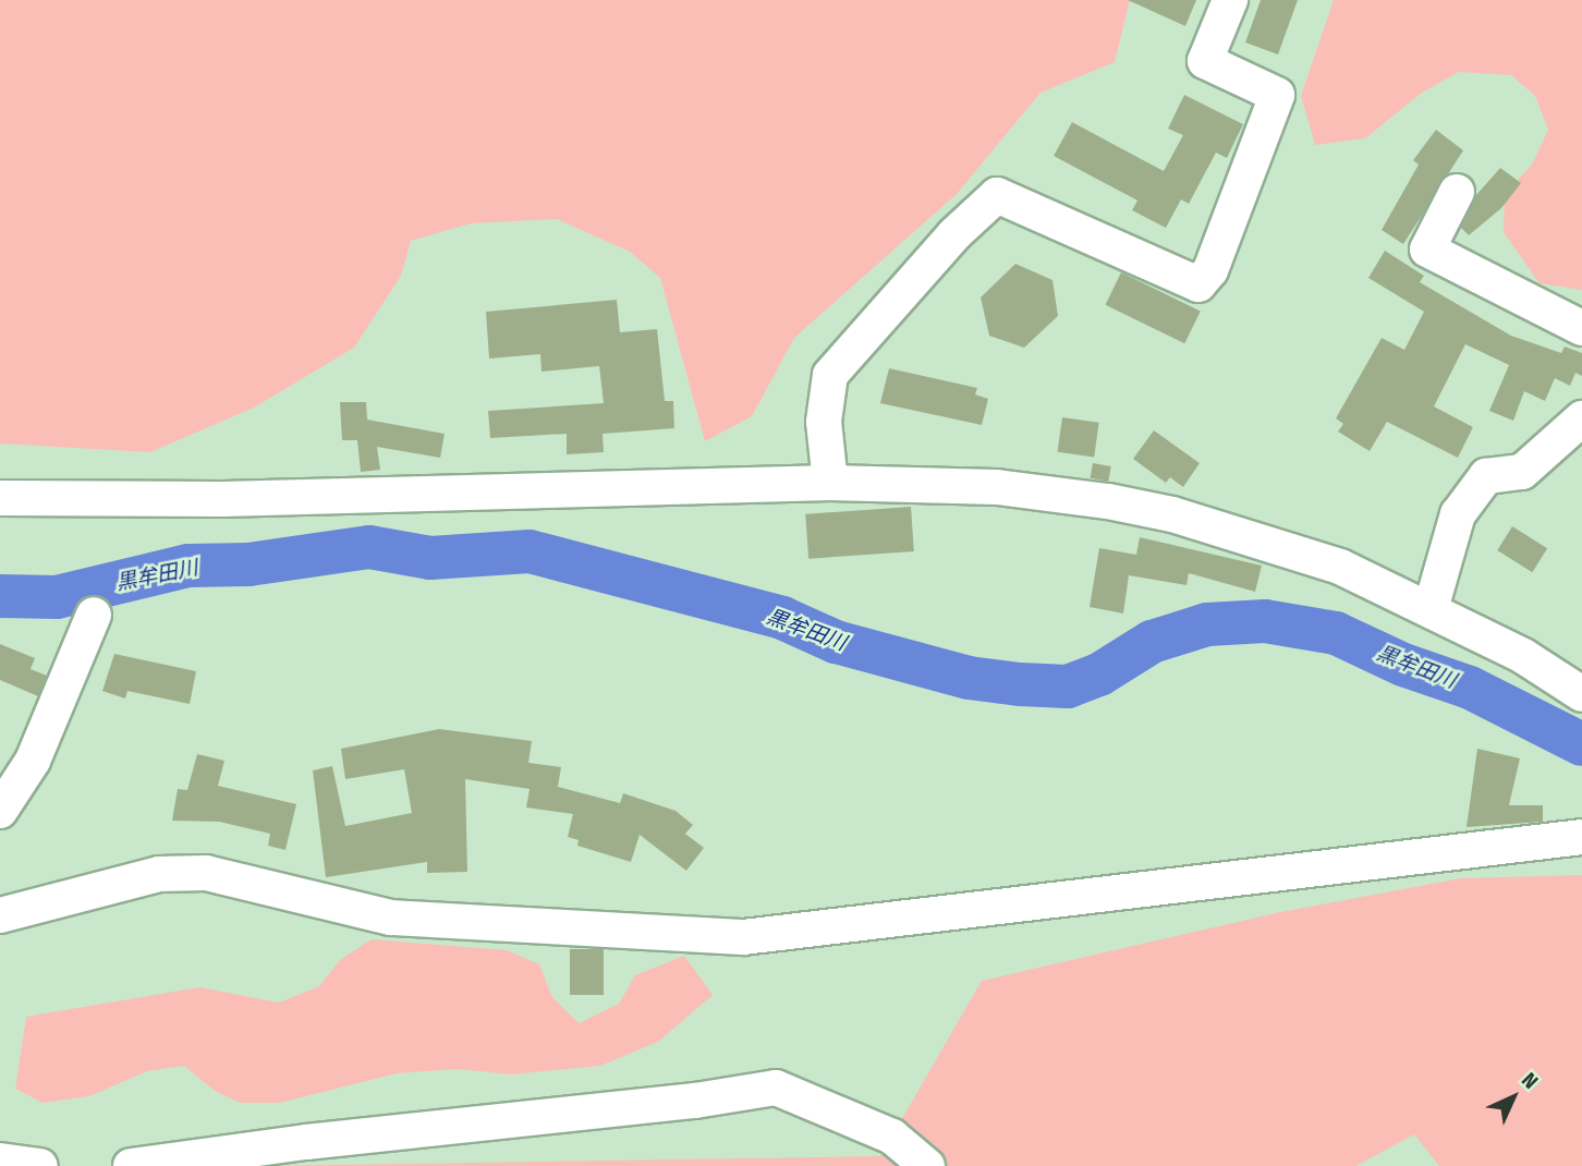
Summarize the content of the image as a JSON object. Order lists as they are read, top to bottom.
{
  "water": ["黒牟田川"],
  "north": "top right"
}
